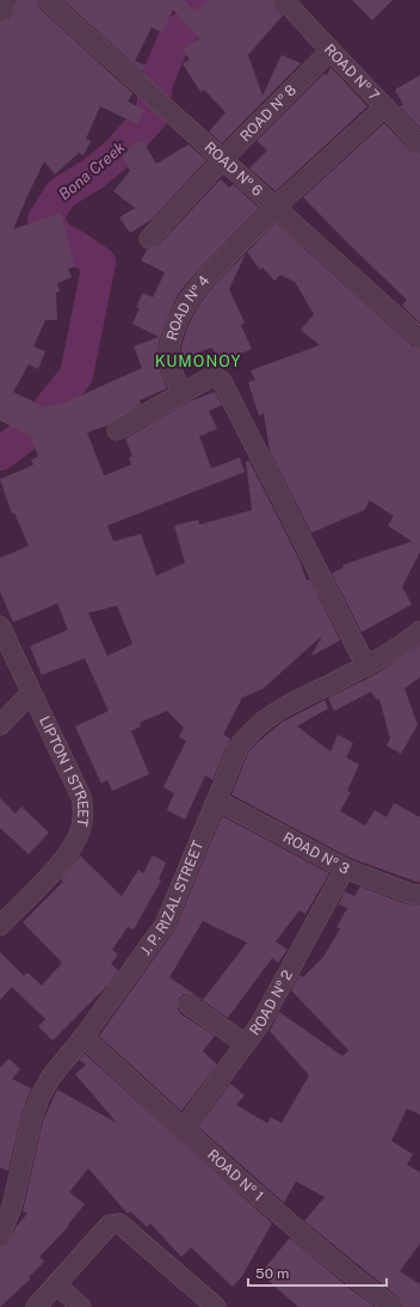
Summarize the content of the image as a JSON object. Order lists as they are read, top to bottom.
{
  "streets": {
    "street": [
      "ROAD № 7",
      "ROAD № 8",
      "ROAD № 6",
      "ROAD № 4",
      "LIPTON 1 STREET",
      "ROAD № 3",
      "J. P. RIZAL STREET",
      "ROAD № 2",
      "ROAD № 1"
    ]
  },
  "crossings": [
    ["ROAD № 7", "ROAD № 8"],
    ["ROAD № 7", "ROAD № 4"],
    ["ROAD № 8", "ROAD № 6"],
    ["ROAD № 6", "ROAD № 4"],
    ["ROAD № 3", "J. P. RIZAL STREET"],
    ["ROAD № 3", "ROAD № 2"],
    ["J. P. RIZAL STREET", "ROAD № 1"],
    ["ROAD № 2", "ROAD № 1"]
  ],
  "districts": ["KUMONOY"],
  "water": ["Bona Creek"],
  "scale_bar": "50 m"
}
